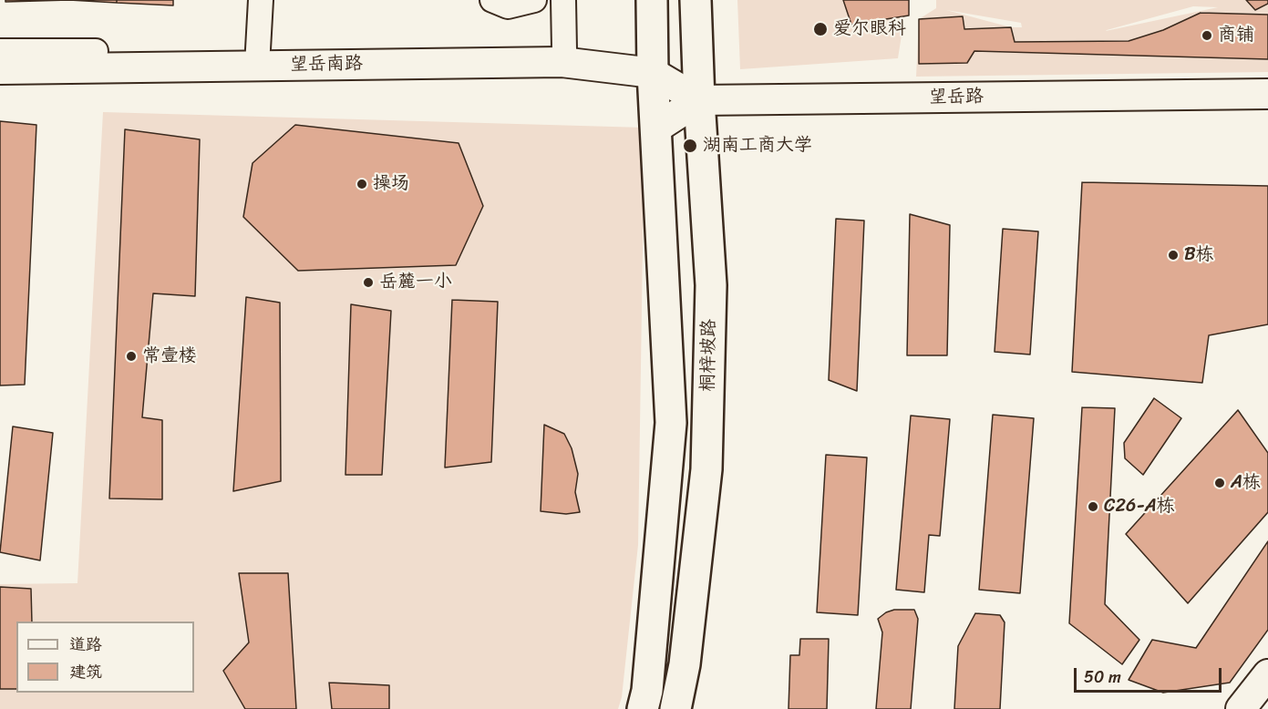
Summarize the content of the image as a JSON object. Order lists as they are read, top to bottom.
{
  "streets": {
    "main road": ["桐梓坡路"],
    "street": ["望岳南路", "望岳路"]
  },
  "crossings": [
    ["望岳路", "桐梓坡路"]
  ],
  "places": [
    "爱尔眼科",
    "商铺",
    "湖南工商大学",
    "操场",
    "B栋",
    "岳麓一小",
    "常壹楼",
    "A栋",
    "C26-A栋"
  ],
  "legend": ["道路", "建筑"],
  "scale_bar": "50 m"
}
